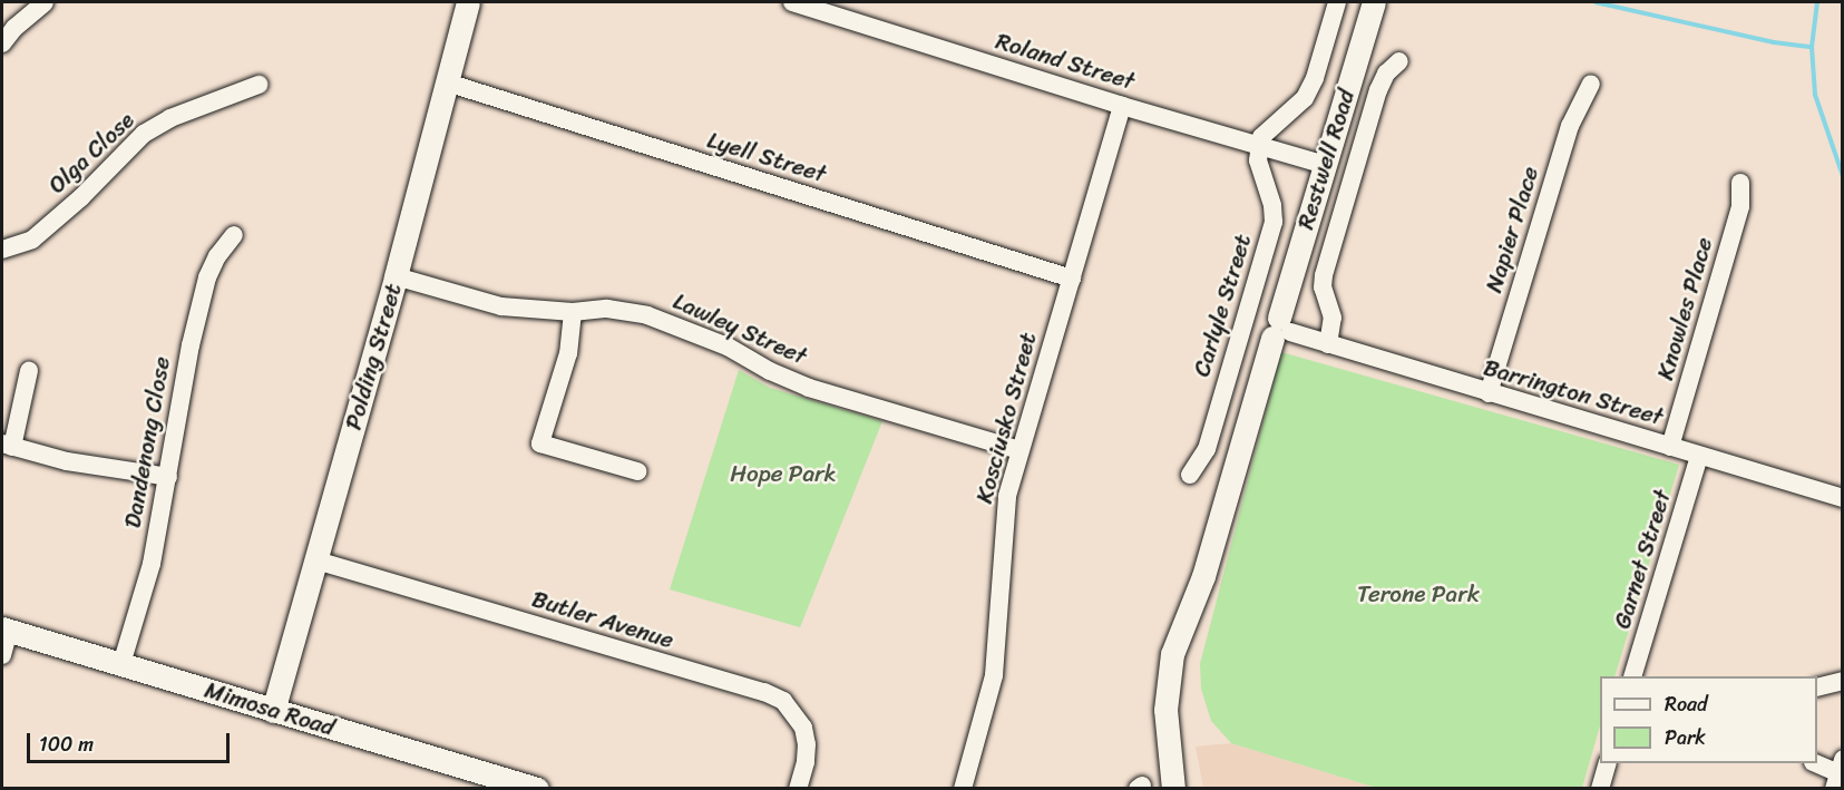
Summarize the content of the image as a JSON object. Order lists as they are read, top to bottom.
{
  "streets": {
    "main road": ["Restwell Road", "Polding Street", "Mimosa Road"],
    "street": [
      "Roland Street",
      "Olga Close",
      "Lyell Street",
      "Napier Place",
      "Carlyle Street",
      "Knowles Place",
      "Lawley Street",
      "Barrington Street",
      "Kosciusko Street",
      "Dandenong Close",
      "Garnet Street",
      "Butler Avenue"
    ]
  },
  "crossings": [
    ["Roland Street", "Restwell Road"],
    ["Roland Street", "Carlyle Street"],
    ["Roland Street", "Kosciusko Street"],
    ["Lyell Street", "Polding Street"],
    ["Lyell Street", "Kosciusko Street"],
    ["Restwell Road", "Barrington Street"],
    ["Napier Place", "Barrington Street"],
    ["Knowles Place", "Barrington Street"],
    ["Lawley Street", "Polding Street"],
    ["Lawley Street", "Kosciusko Street"],
    ["Polding Street", "Butler Avenue"],
    ["Polding Street", "Mimosa Road"],
    ["Barrington Street", "Garnet Street"],
    ["Dandenong Close", "Mimosa Road"]
  ],
  "parks": ["Hope Park", "Terone Park"],
  "legend": ["Road", "Park"],
  "scale_bar": "100 m"
}
